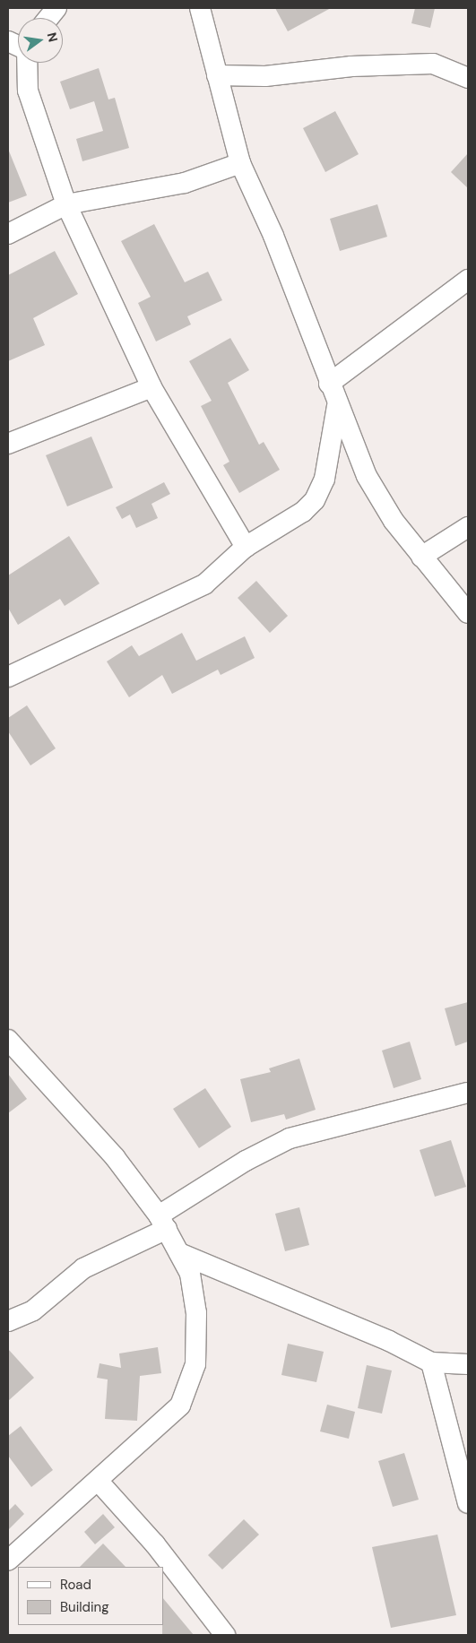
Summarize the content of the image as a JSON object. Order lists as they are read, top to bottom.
{
  "legend": ["Road", "Building"],
  "north": "right"
}
